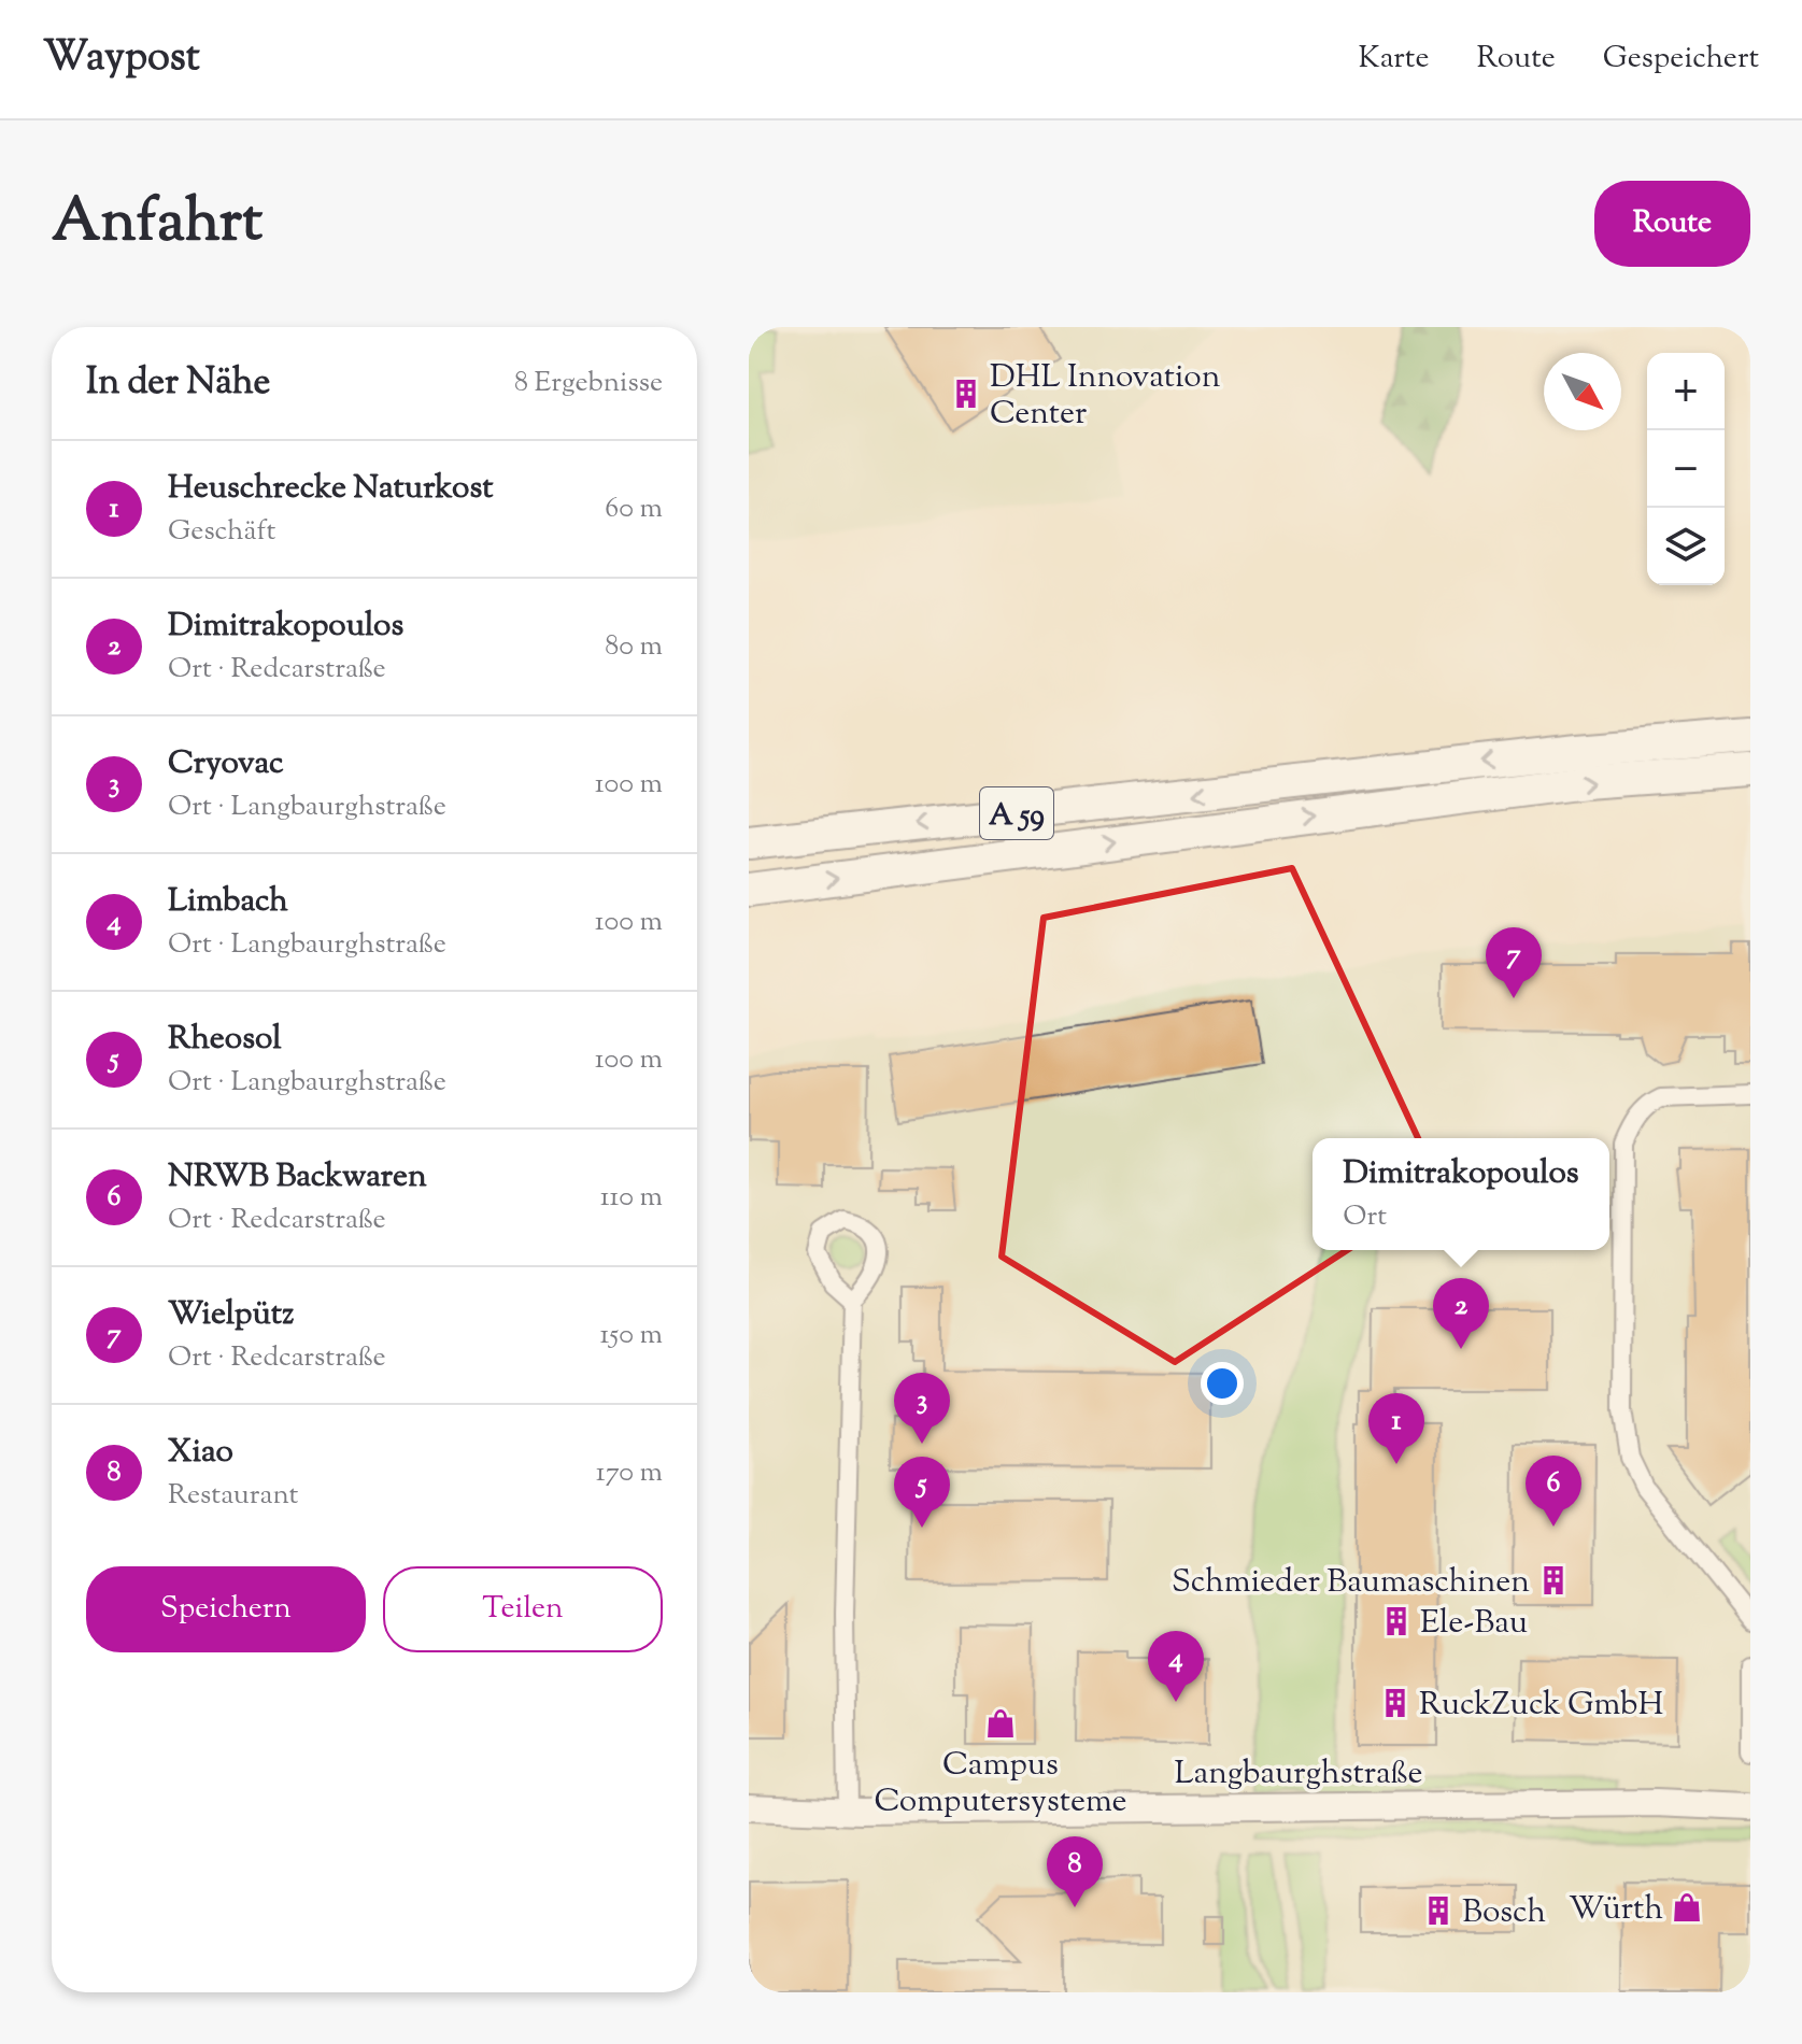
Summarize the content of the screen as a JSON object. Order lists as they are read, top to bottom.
{
  "streets": {
    "highway": ["A 59"],
    "main road": ["Langbaurghstraße"]
  },
  "places": {
    "building": [
      "DHL Innovation Center",
      "Schmieder Baumaschinen",
      "Ele-Bau",
      "RuckZuck GmbH",
      "Bosch"
    ],
    "shop": ["Campus Computersysteme", "Würth"]
  },
  "north": "bottom right",
  "page": {
    "header": "Waypost",
    "nav": ["Karte", "Route", "Gespeichert"],
    "title": "Anfahrt",
    "buttons": [
      "Route",
      ["Speichern", "Teilen"]
    ],
    "heading": ["In der Nähe", "8 Ergebnisse"],
    "map_buttons": ["+", "−"],
    "list": [
      {
        "mark": "1",
        "name": "Heuschrecke Naturkost",
        "note": "Geschäft",
        "value": "60 m"
      },
      {
        "mark": "2",
        "name": "Dimitrakopoulos",
        "note": "Ort · Redcarstraße",
        "value": "80 m"
      },
      {
        "mark": "3",
        "name": "Cryovac",
        "note": "Ort · Langbaurghstraße",
        "value": "100 m"
      },
      {
        "mark": "4",
        "name": "Limbach",
        "note": "Ort · Langbaurghstraße",
        "value": "100 m"
      },
      {
        "mark": "5",
        "name": "Rheosol",
        "note": "Ort · Langbaurghstraße",
        "value": "100 m"
      },
      {
        "mark": "6",
        "name": "NRWB Backwaren",
        "note": "Ort · Redcarstraße",
        "value": "110 m"
      },
      {
        "mark": "7",
        "name": "Wielpütz",
        "note": "Ort · Redcarstraße",
        "value": "150 m"
      },
      {
        "mark": "8",
        "name": "Xiao",
        "note": "Restaurant",
        "value": "170 m"
      }
    ],
    "pins": [
      "7",
      "2",
      "3",
      "1",
      "6",
      "5",
      "4",
      "8"
    ],
    "popup": ["Dimitrakopoulos", "Ort"]
  }
}
